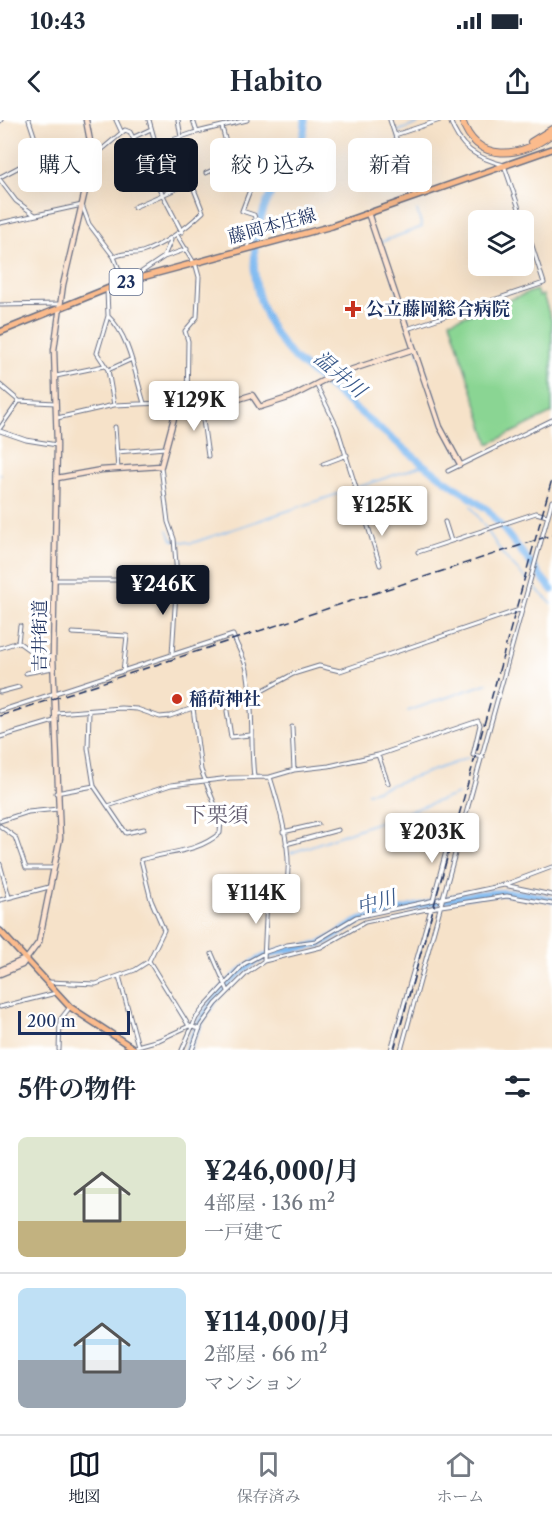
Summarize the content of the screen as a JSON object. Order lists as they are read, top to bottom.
{
  "streets": {
    "main road": ["藤岡本庄線", "23", "吉井街道"]
  },
  "crossings": [
    ["藤岡本庄線", "吉井街道"]
  ],
  "districts": ["下栗須"],
  "water": ["温井川", "中川"],
  "places": {
    "health": ["公立藤岡総合病院"],
    "other": ["稲荷神社"]
  },
  "scale_bar": "200 m",
  "page": {
    "status": "10:43",
    "header": "Habito",
    "chip": [
      "購入",
      "賃貸",
      "絞り込み",
      "新着"
    ],
    "price": [
      "¥129K",
      "¥125K",
      "¥246K",
      "¥203K",
      "¥114K"
    ],
    "scale": "200 m",
    "heading": "5件の物件",
    "list": [
      {
        "name": "¥246,000/月",
        "note": "4部屋 · 136 m² · 一戸建て"
      },
      {
        "name": "¥114,000/月",
        "note": "2部屋 · 66 m² · マンション"
      }
    ],
    "tabs": ["地図", "保存済み", "ホーム"]
  }
}
